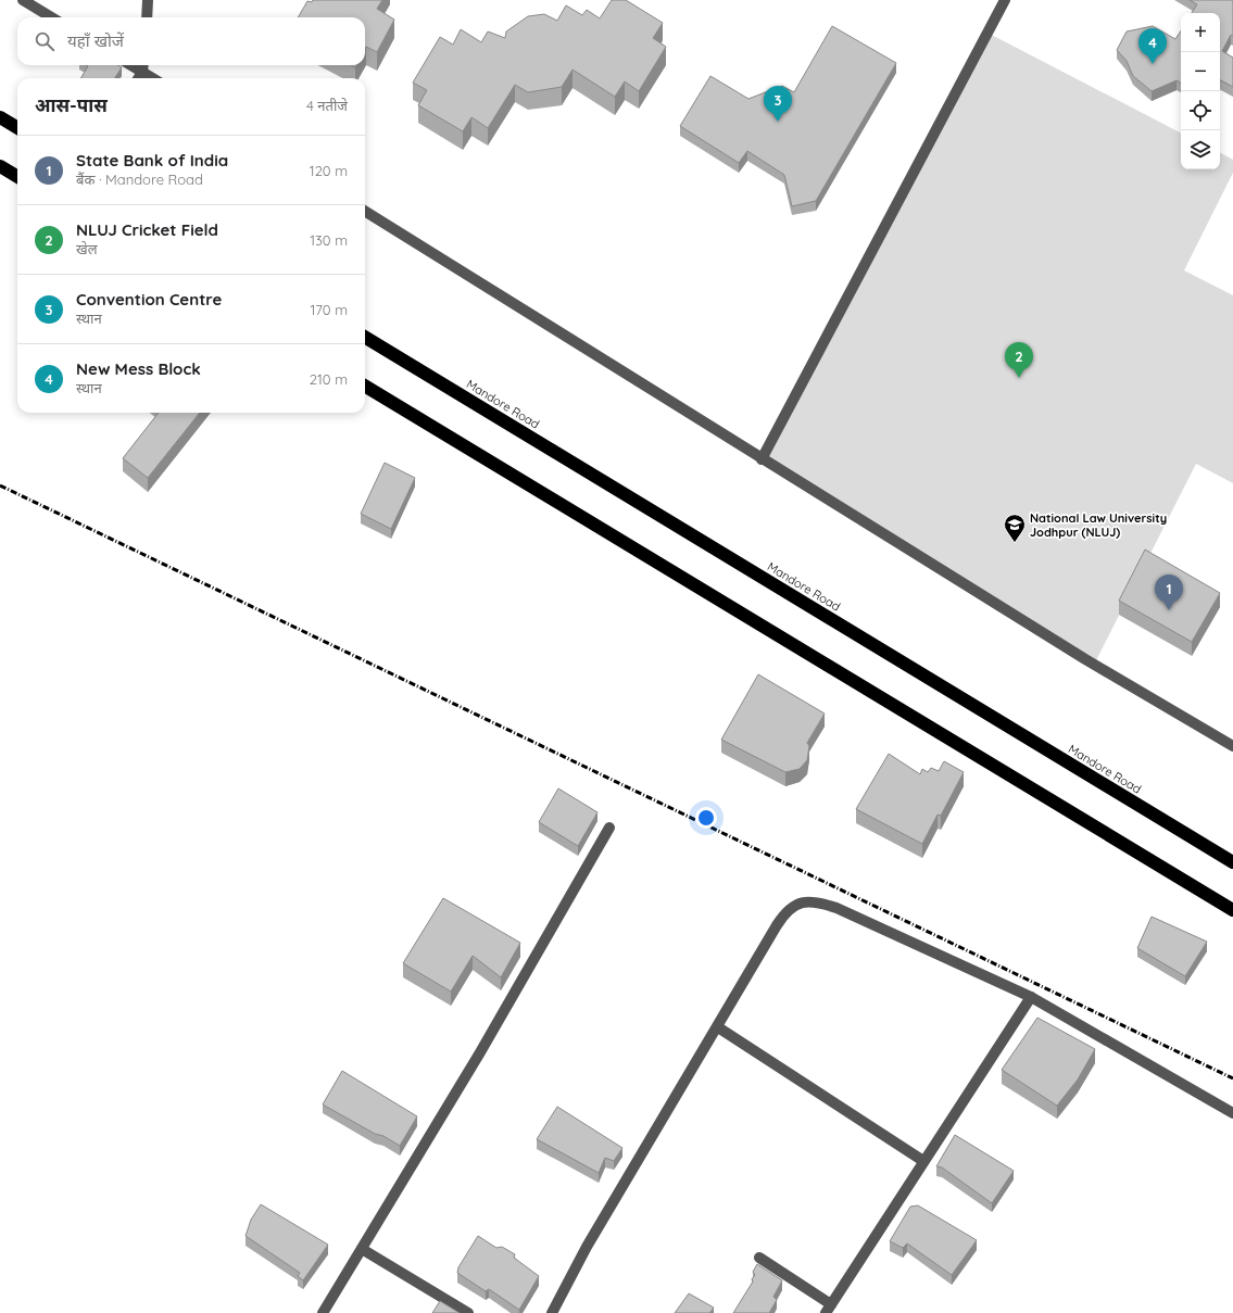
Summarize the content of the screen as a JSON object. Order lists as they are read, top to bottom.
{
  "streets": {
    "highway": ["Mandore Road"]
  },
  "places": {
    "school or university": ["National Law University Jodhpur (NLUJ)"]
  },
  "page": {
    "map_buttons": ["+", "−"],
    "search": "यहाँ खोजें",
    "pins": [
      "4",
      "3",
      "2",
      "1"
    ],
    "heading": ["आस-पास", "4 नतीजे"],
    "list": [
      {
        "mark": "1",
        "name": "State Bank of India",
        "note": "बैंक · Mandore Road",
        "value": "120 m"
      },
      {
        "mark": "2",
        "name": "NLUJ Cricket Field",
        "note": "खेल",
        "value": "130 m"
      },
      {
        "mark": "3",
        "name": "Convention Centre",
        "note": "स्थान",
        "value": "170 m"
      },
      {
        "mark": "4",
        "name": "New Mess Block",
        "note": "स्थान",
        "value": "210 m"
      }
    ]
  }
}
